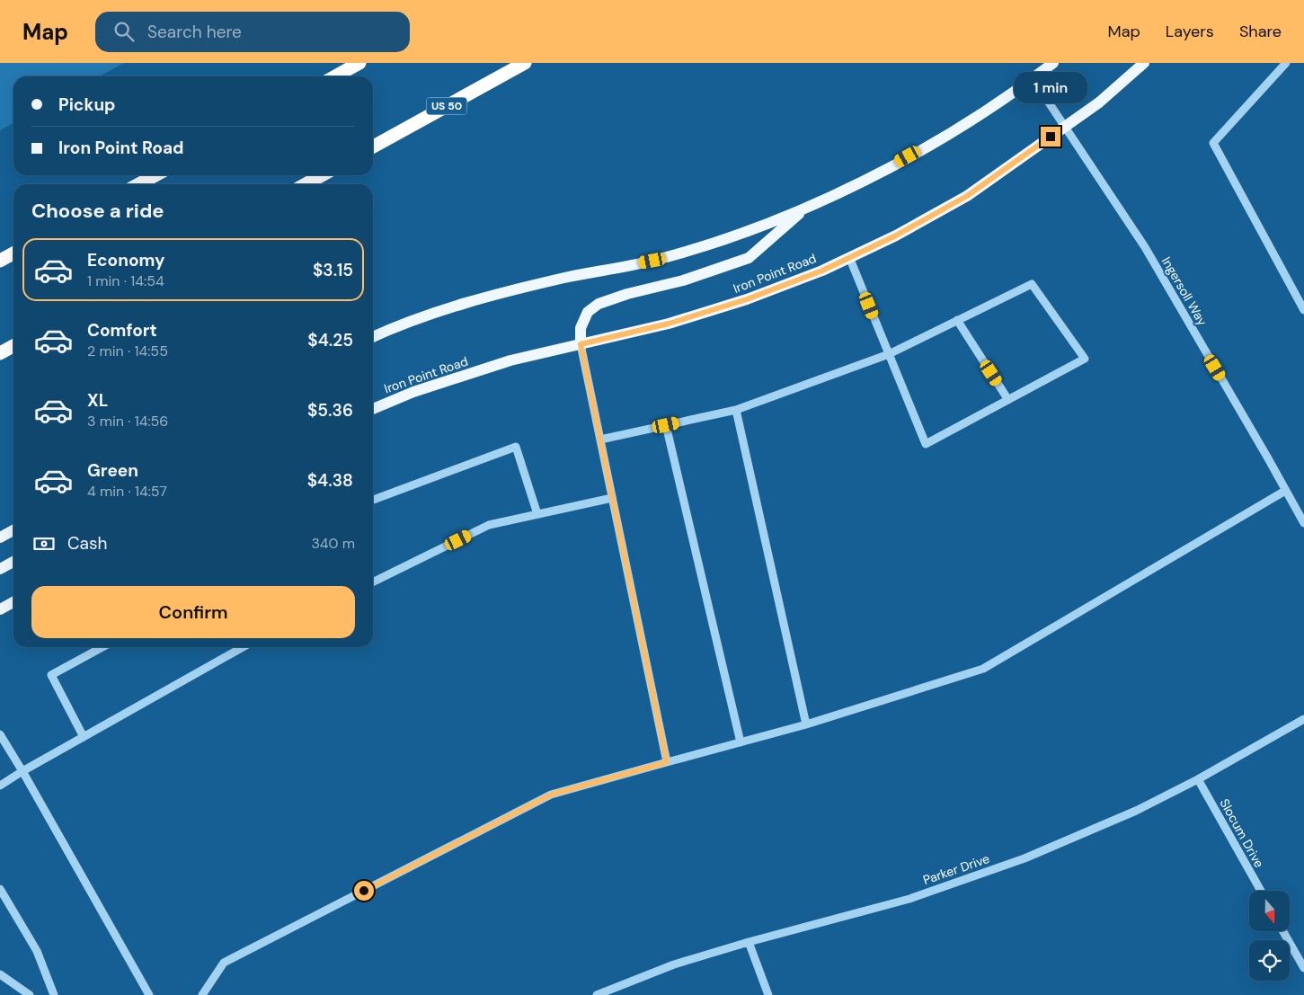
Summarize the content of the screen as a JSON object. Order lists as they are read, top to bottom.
{
  "streets": {
    "highway": ["US 50"],
    "main road": ["Iron Point Road"],
    "street": ["Ingersoll Way", "Slocum Drive", "Parker Drive"]
  },
  "crossings": [
    ["Iron Point Road", "Ingersoll Way"],
    ["Slocum Drive", "Parker Drive"]
  ],
  "north": "bottom",
  "page": {
    "header": "Map",
    "search": "Search here",
    "nav": ["Map", "Layers", "Share"],
    "bubble": "1 min",
    "banner": ["Pickup", "Iron Point Road"],
    "heading": "Choose a ride",
    "list": [
      {
        "name": "Economy",
        "note": "1 min · 14:54",
        "value": "$3.15"
      },
      {
        "name": "Comfort",
        "note": "2 min · 14:55",
        "value": "$4.25"
      },
      {
        "name": "XL",
        "note": "3 min · 14:56",
        "value": "$5.36"
      },
      {
        "name": "Green",
        "note": "4 min · 14:57",
        "value": "$4.38"
      }
    ],
    "pay": ["Cash", "340 m"],
    "buttons": "Confirm"
  }
}
